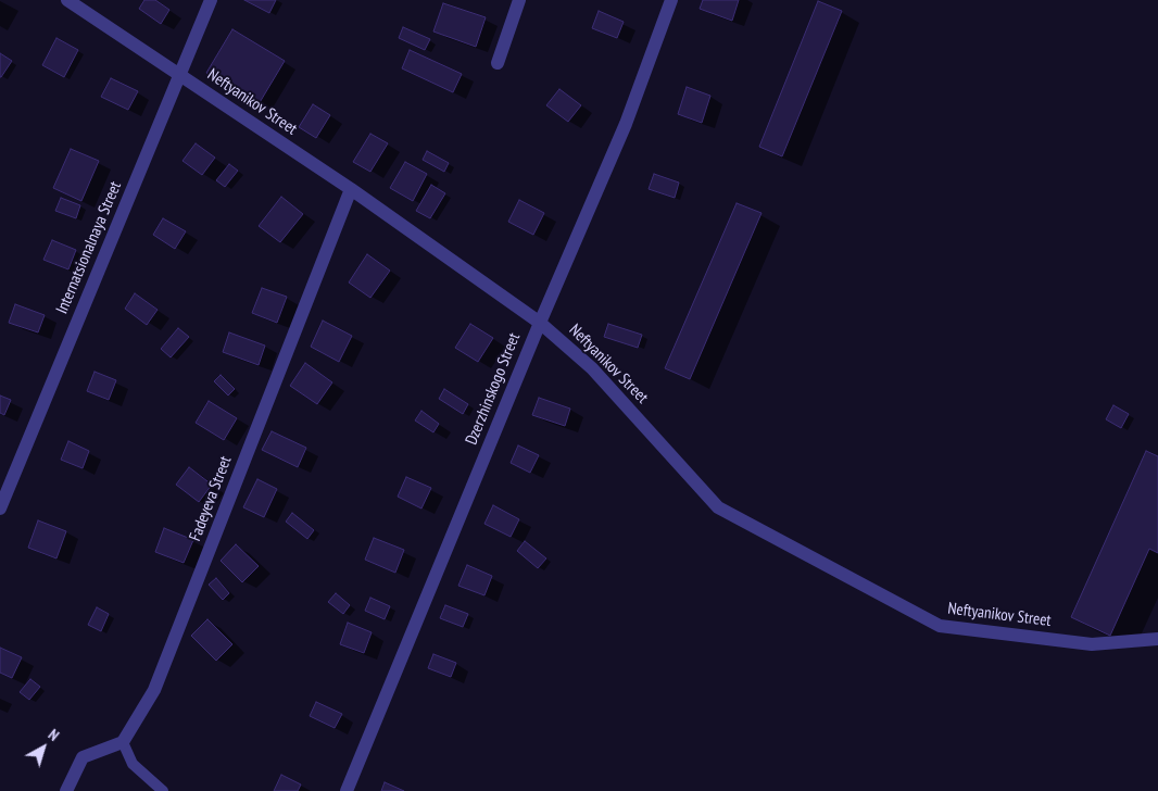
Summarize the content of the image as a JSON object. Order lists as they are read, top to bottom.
{
  "streets": {
    "street": [
      "Neftyanikov Street",
      "Internatsionalnaya Street",
      "Dzerzhinskogo Street",
      "Fadeyeva Street"
    ]
  },
  "crossings": [
    ["Neftyanikov Street", "Internatsionalnaya Street"],
    ["Neftyanikov Street", "Dzerzhinskogo Street"],
    ["Neftyanikov Street", "Fadeyeva Street"]
  ],
  "north": "top right"
}
